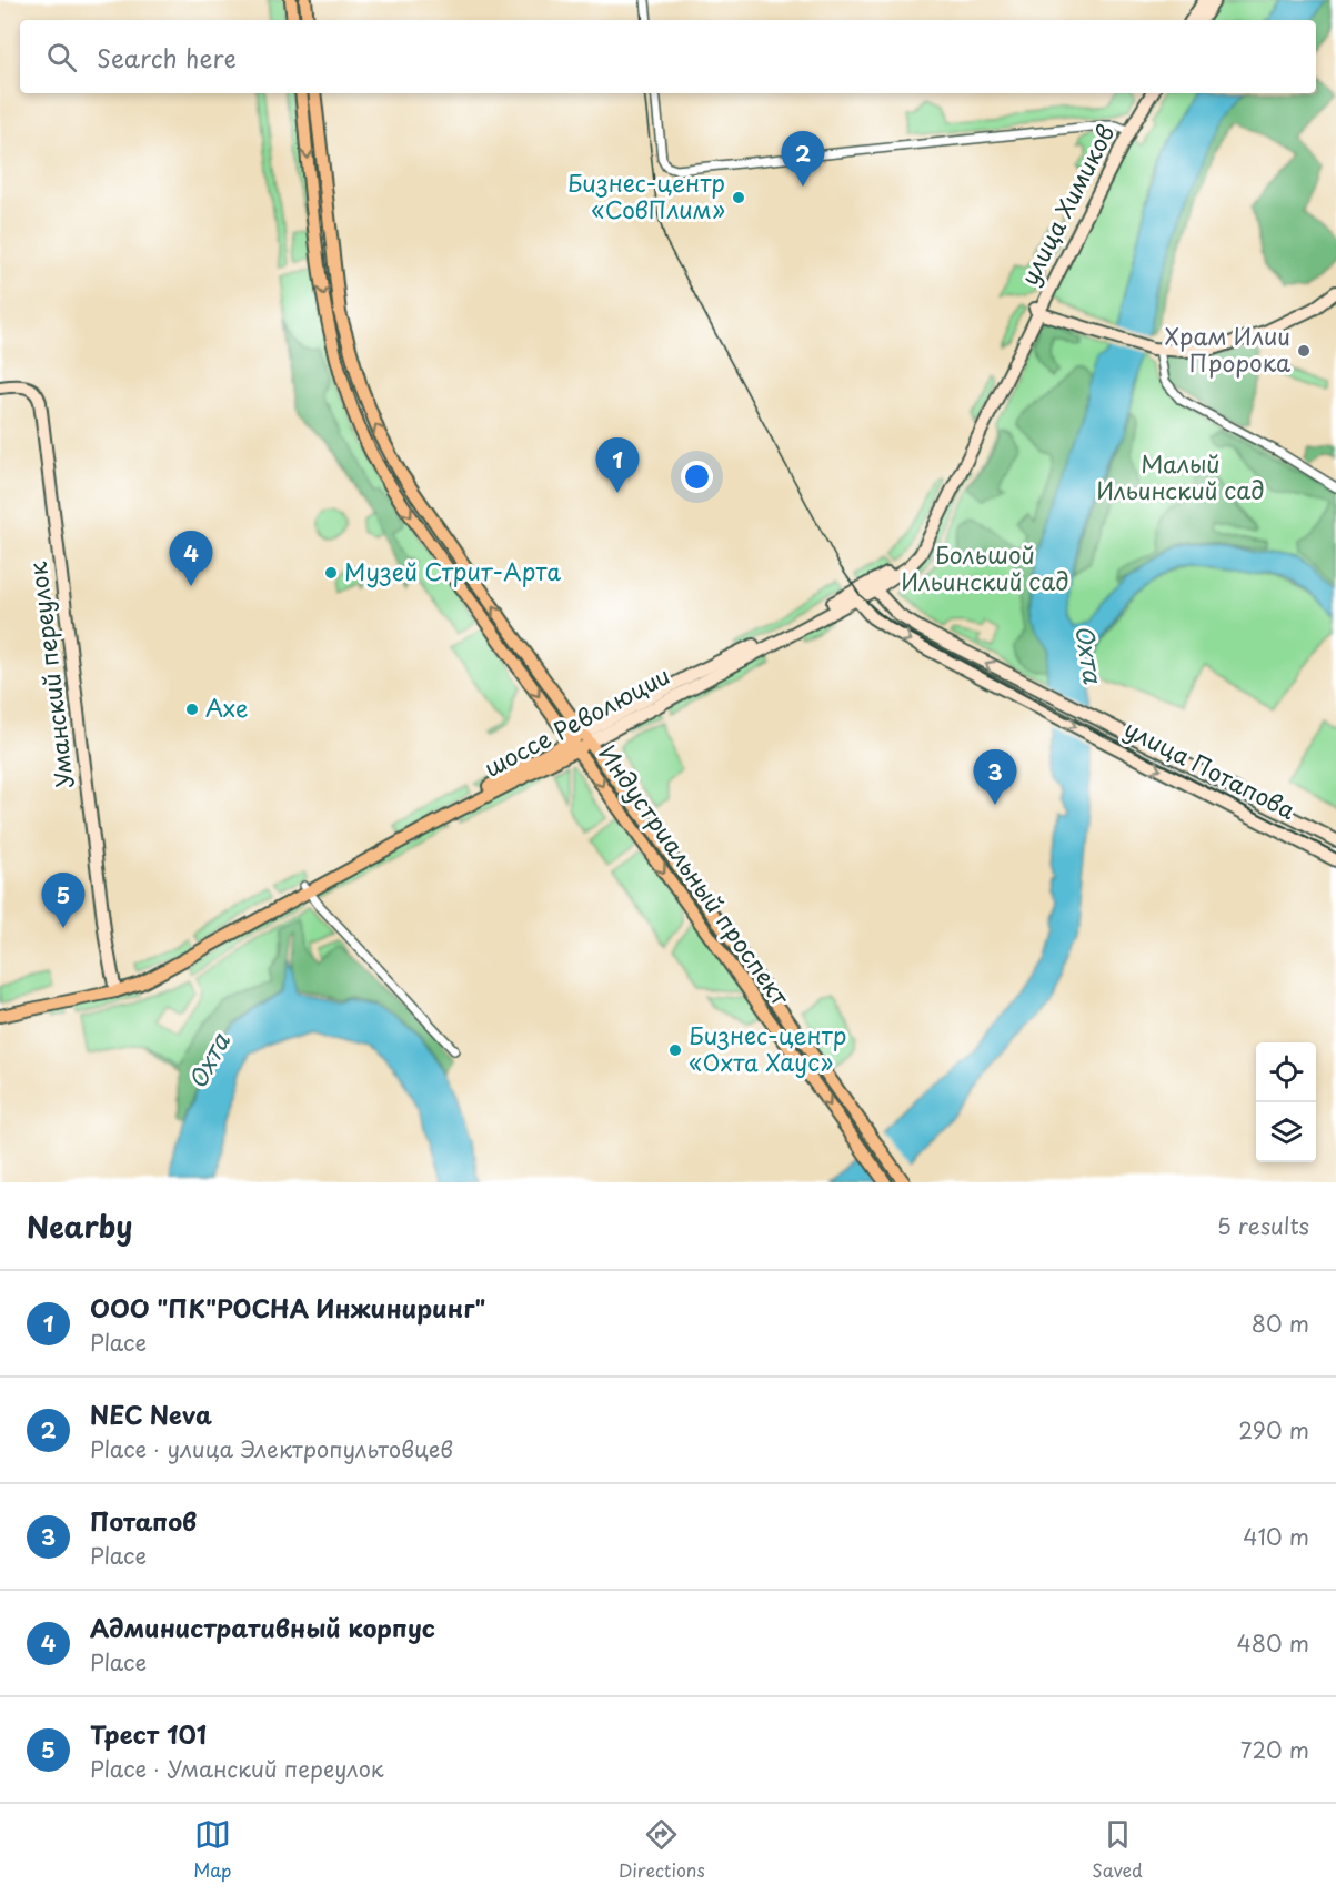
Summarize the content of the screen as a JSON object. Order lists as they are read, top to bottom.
{
  "streets": {
    "main road": ["шоссе Революции", "Индустриальный проспект"],
    "street": ["улица Химиков", "Уманский переулок", "улица Потапова"]
  },
  "crossings": [
    ["улица Химиков", "шоссе Революции"],
    ["Уманский переулок", "шоссе Революции"],
    ["шоссе Революции", "улица Потапова"],
    ["шоссе Революции", "Индустриальный проспект"]
  ],
  "water": ["Охта"],
  "parks": ["Малый Ильинский сад", "Большой Ильинский сад"],
  "places": [
    "Бизнес-центр «СовПлим»",
    "Храм Илии Пророка",
    "Музей Стрит-Арта",
    "Ахе",
    "Бизнес-центр «Охта Хаус»"
  ],
  "page": {
    "search": "Search here",
    "pins": [
      "2",
      "1",
      "4",
      "3",
      "5"
    ],
    "heading": ["Nearby", "5 results"],
    "list": [
      {
        "mark": "1",
        "name": "ООО \"ПК\"РОСНА Инжиниринг\"",
        "note": "Place",
        "value": "80 m"
      },
      {
        "mark": "2",
        "name": "NEC Neva",
        "note": "Place · улица Электропультовцев",
        "value": "290 m"
      },
      {
        "mark": "3",
        "name": "Потапов",
        "note": "Place",
        "value": "410 m"
      },
      {
        "mark": "4",
        "name": "Административный корпус",
        "note": "Place",
        "value": "480 m"
      },
      {
        "mark": "5",
        "name": "Трест 101",
        "note": "Place · Уманский переулок",
        "value": "720 m"
      }
    ],
    "nav": ["Map", "Directions", "Saved"]
  }
}
